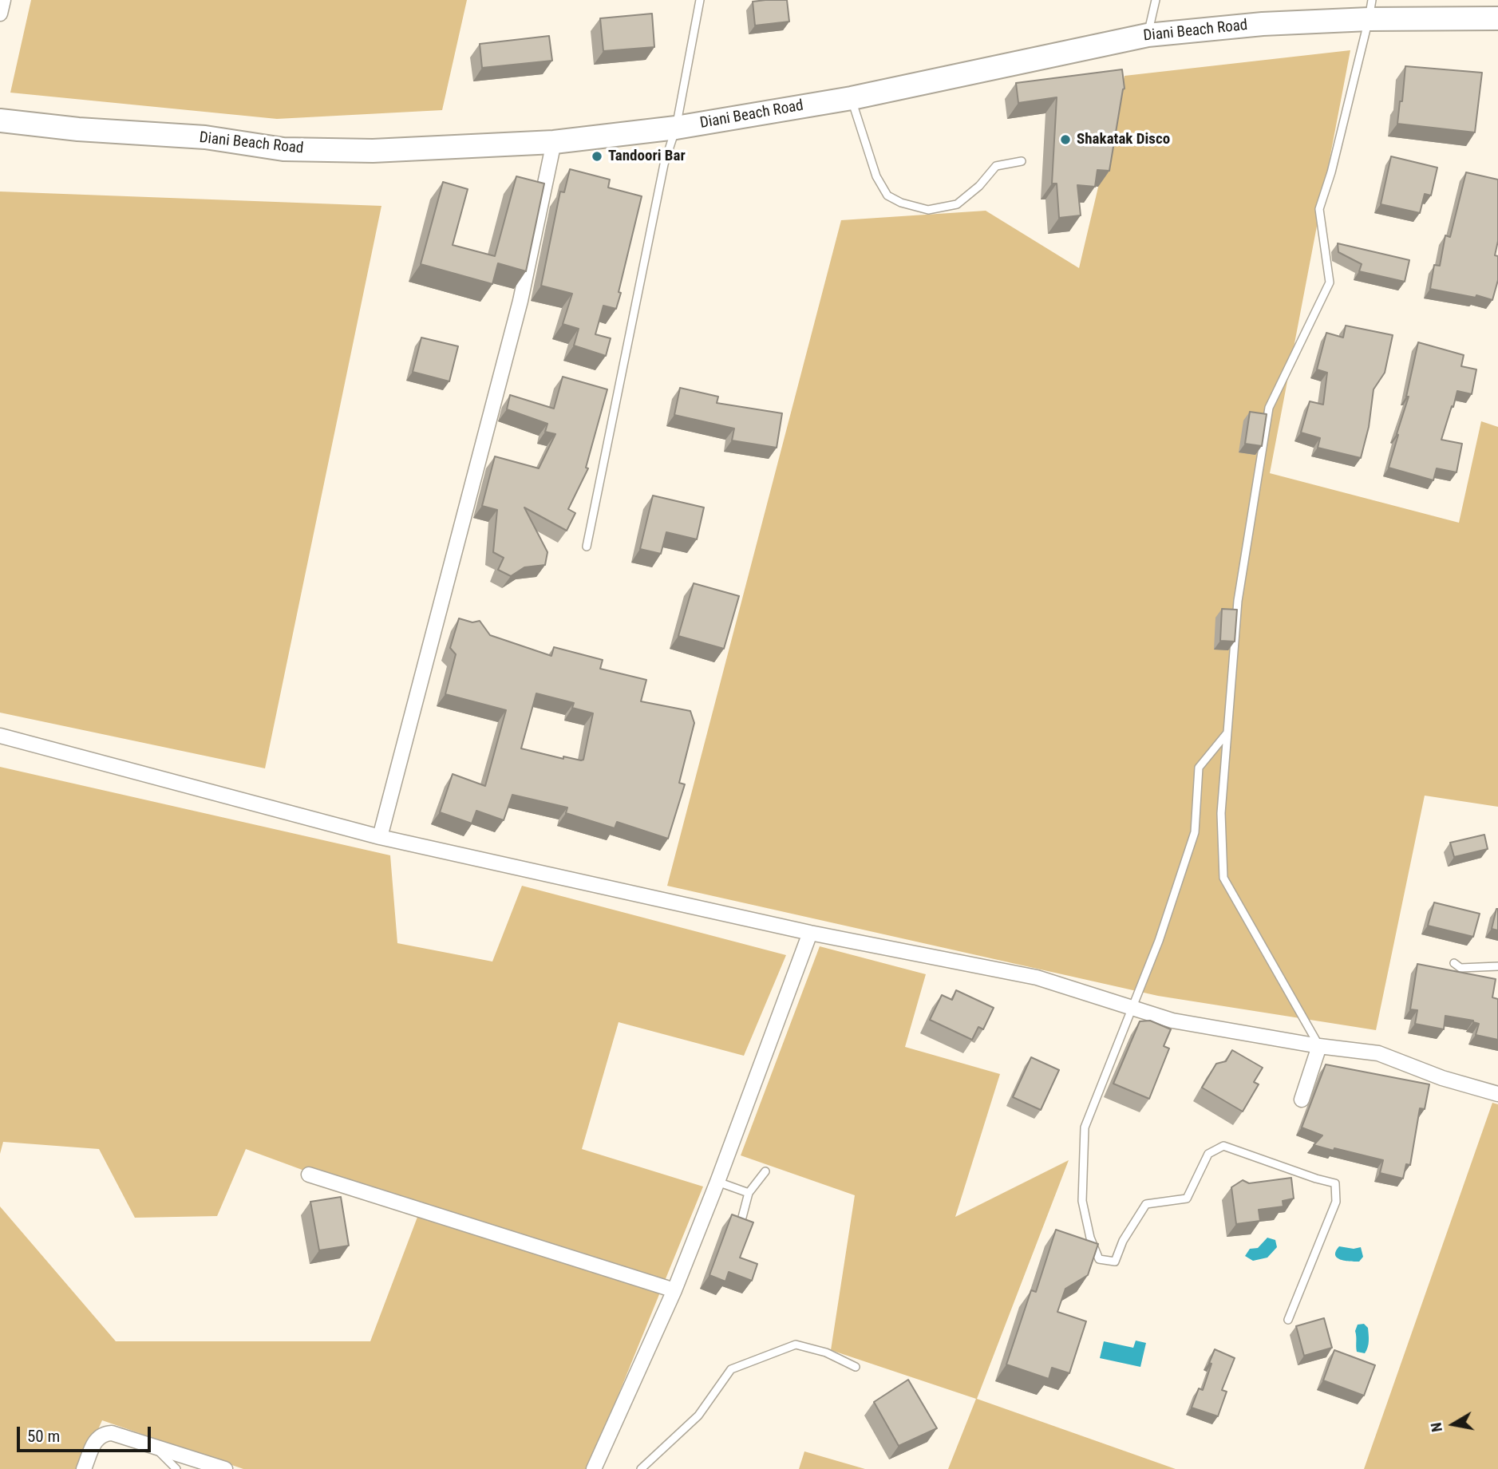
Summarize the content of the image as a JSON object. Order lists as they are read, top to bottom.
{
  "streets": {
    "main road": ["Diani Beach Road"]
  },
  "places": ["Shakatak Disco", "Tandoori Bar"],
  "scale_bar": "50 m",
  "north": "left"
}
